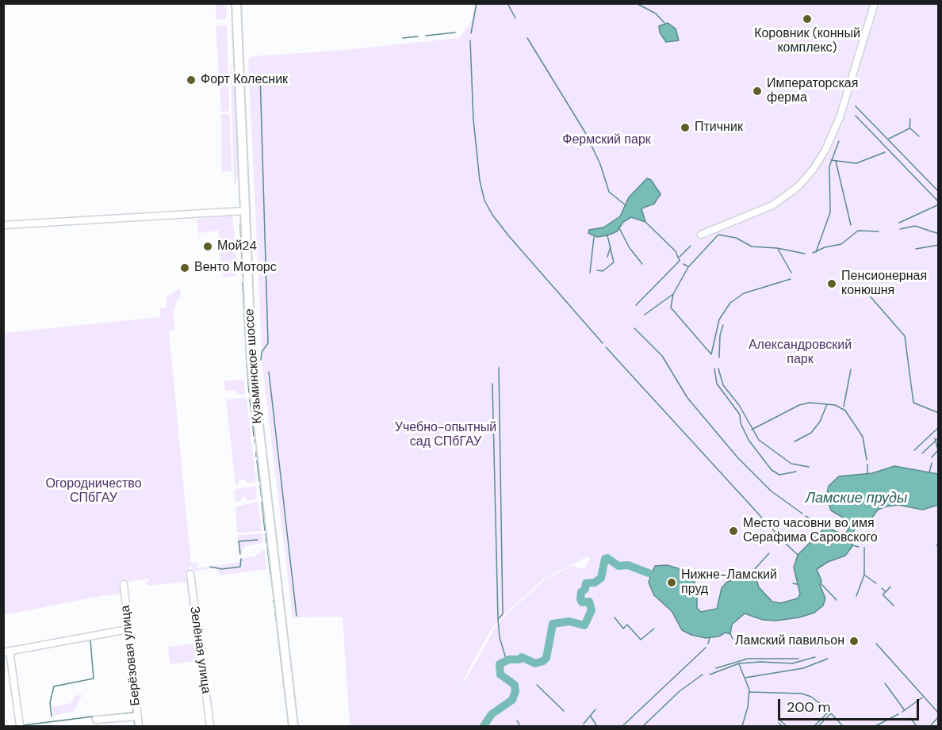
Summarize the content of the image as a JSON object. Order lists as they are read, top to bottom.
{
  "streets": {
    "main road": ["Кузьминское шоссе"],
    "street": ["Зелёная улица", "Берёзовая улица"]
  },
  "water": ["Ламские пруды"],
  "parks": [
    "Фермский парк",
    "Александровский парк",
    "Учебно-опытный сад СПбГАУ",
    "Огородничество СПбГАУ"
  ],
  "places": [
    "Коровник (конный комплекс)",
    "Форт Колесник",
    "Императорская ферма",
    "Птичник",
    "Мой24",
    "Венто Моторс",
    "Пенсионерная конюшня",
    "Место часовни во имя Серафима Саровского",
    "Нижне-Ламский пруд",
    "Ламский павильон"
  ],
  "scale_bar": "200 m"
}
